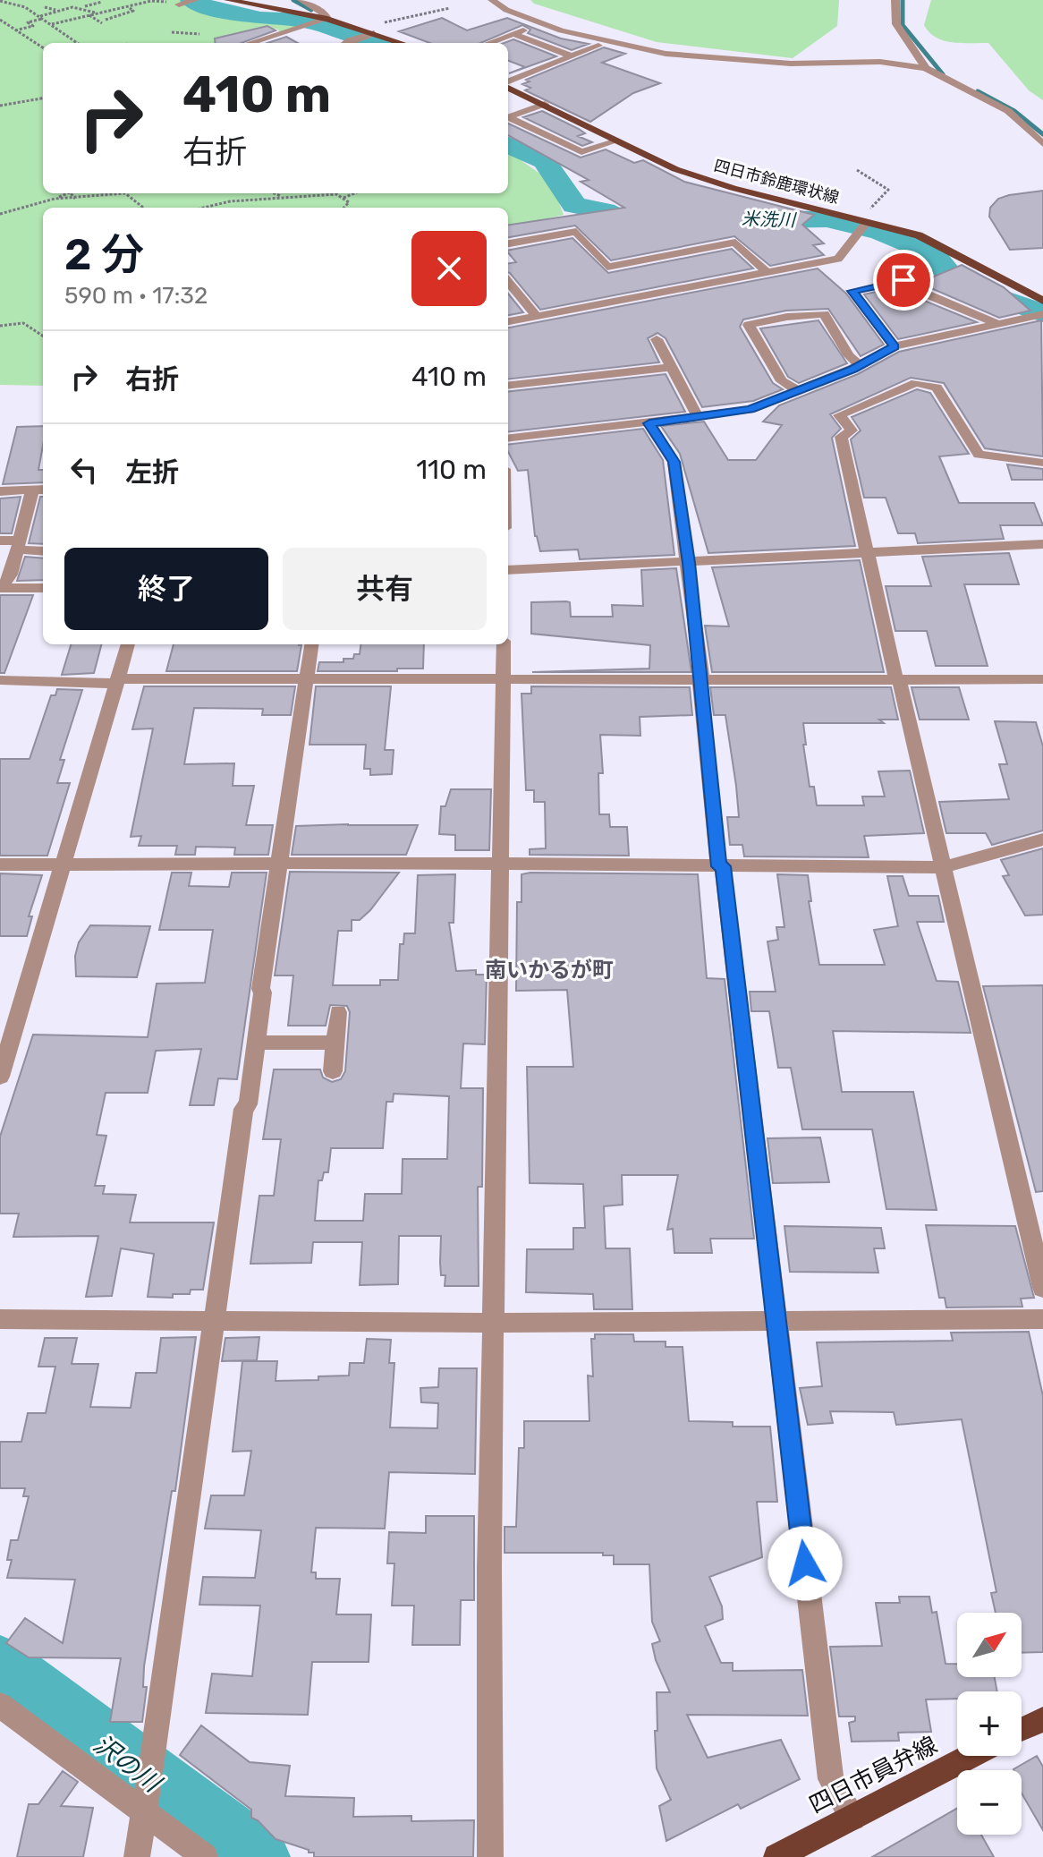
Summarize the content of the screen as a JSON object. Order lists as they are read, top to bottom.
{
  "streets": {
    "main road": ["四日市鈴鹿環状線", "四日市員弁線"]
  },
  "districts": ["南いかるが町"],
  "water": ["米洗川", "沢の川"],
  "north": "top right",
  "page": {
    "turn": ["410 m", "右折"],
    "heading": ["2 分", "590 m · 17:32"],
    "list": [
      {
        "name": "右折",
        "value": "410 m"
      },
      {
        "name": "左折",
        "value": "110 m"
      }
    ],
    "buttons": ["終了", "共有"],
    "map_buttons": ["+", "−"]
  }
}
